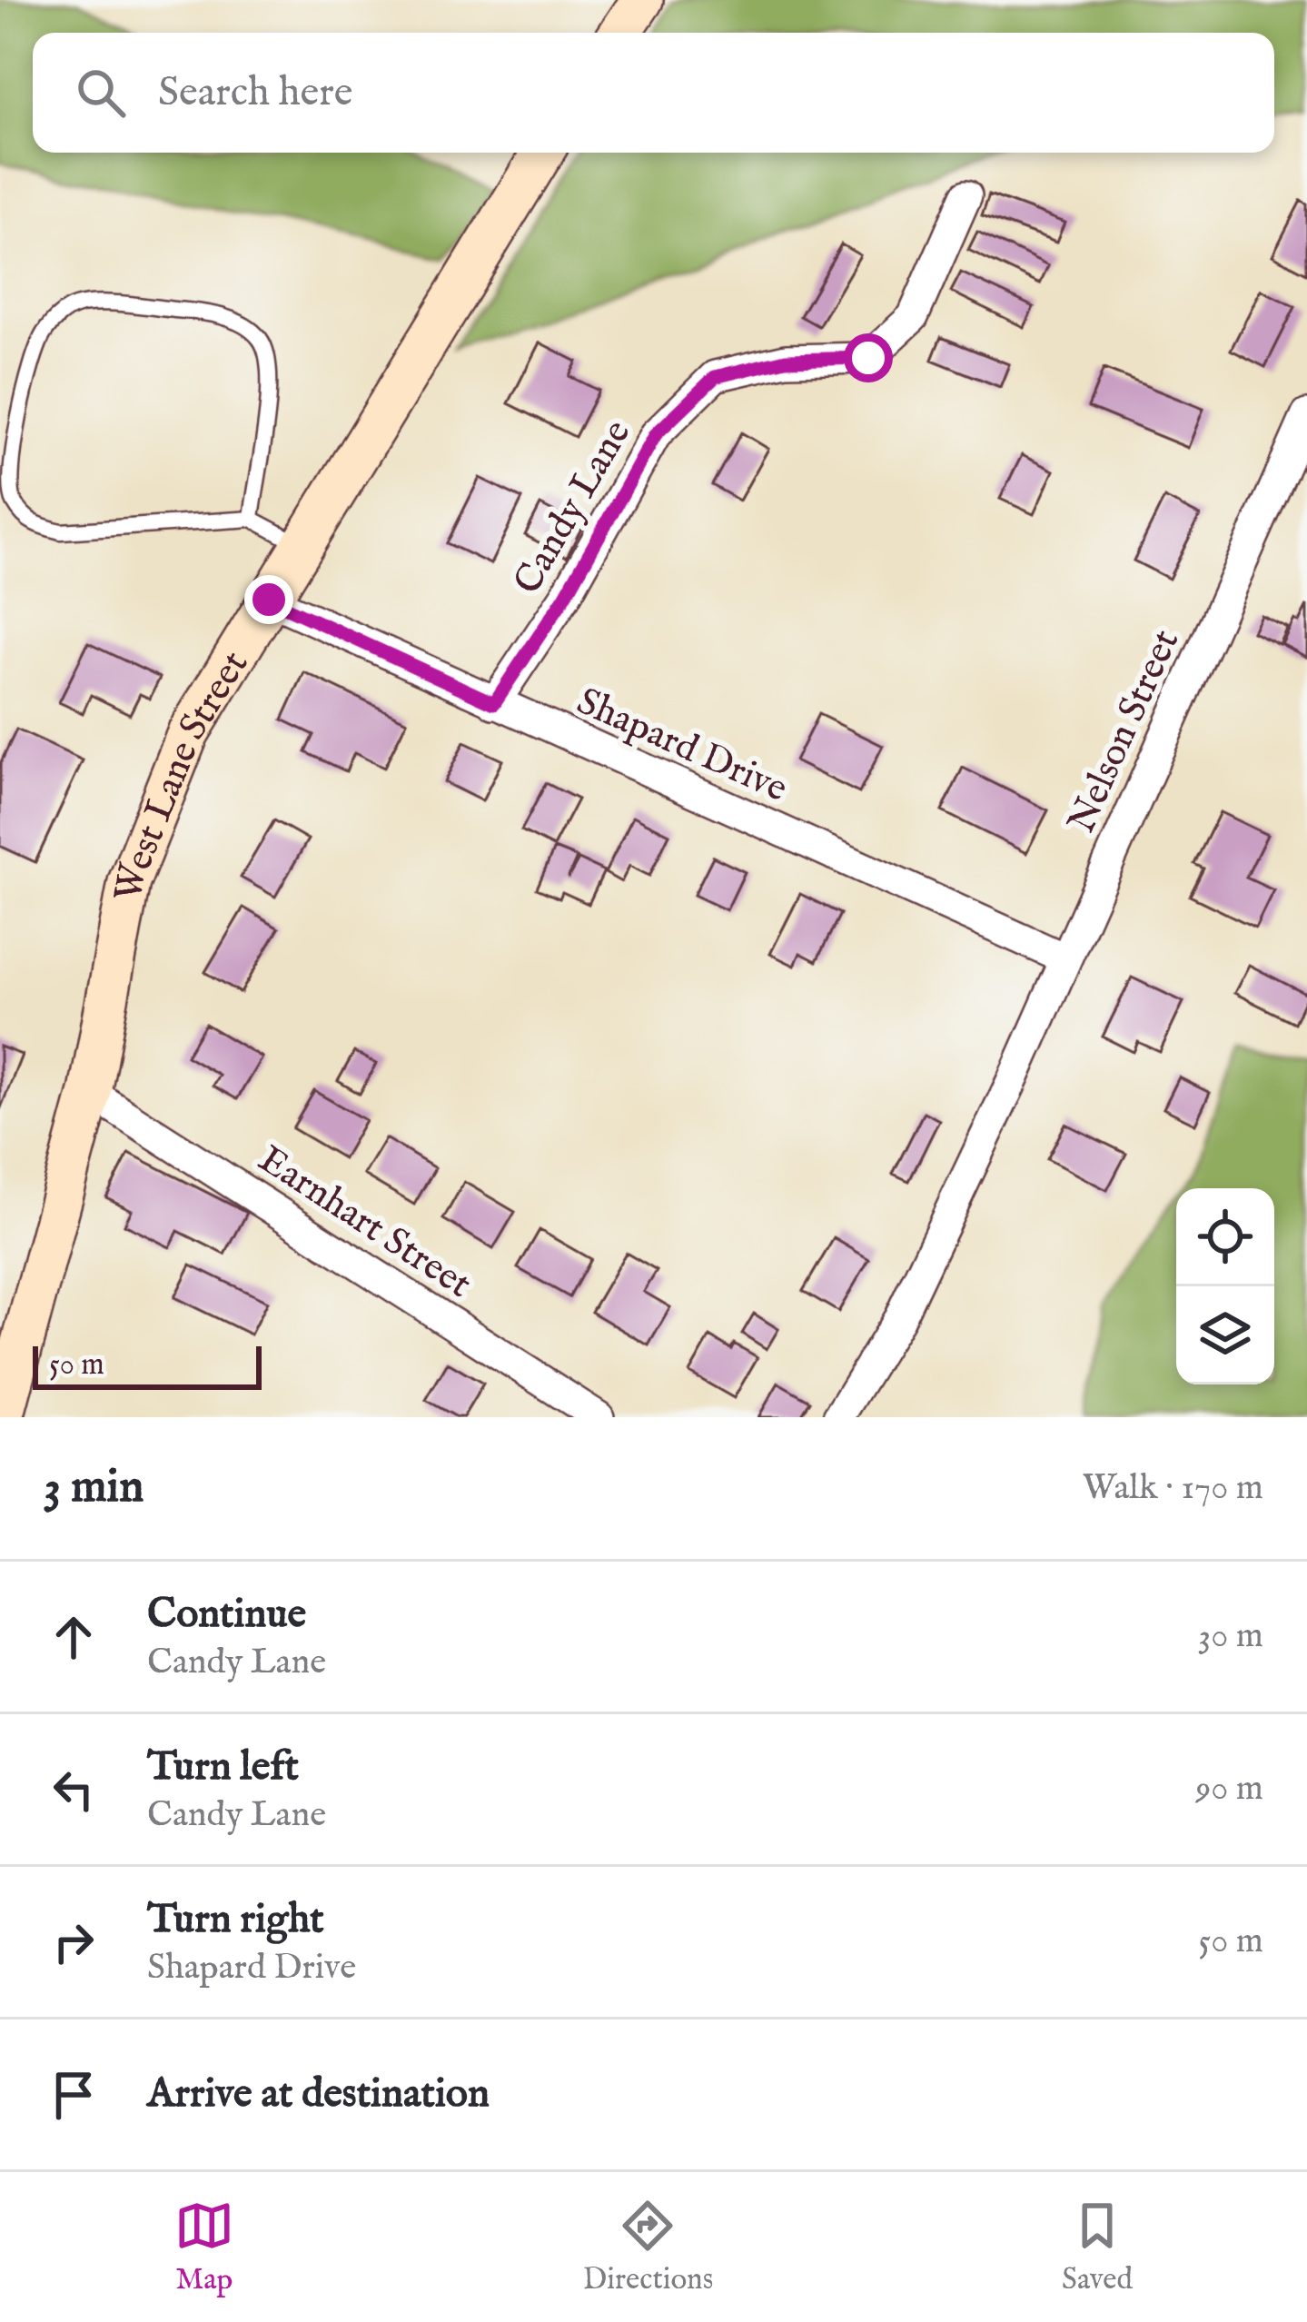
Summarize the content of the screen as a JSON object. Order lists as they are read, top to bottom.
{
  "streets": {
    "street": [
      "Candy Lane",
      "Nelson Street",
      "Shapard Drive",
      "West Lane Street",
      "Earnhart Street"
    ]
  },
  "crossings": [
    ["Candy Lane", "Shapard Drive"],
    ["Nelson Street", "Shapard Drive"],
    ["Shapard Drive", "West Lane Street"],
    ["West Lane Street", "Earnhart Street"]
  ],
  "scale_bar": "50 m",
  "page": {
    "search": "Search here",
    "scale": "50 m",
    "heading": ["3 min", "Walk · 170 m"],
    "list": [
      ["Continue", "Candy Lane", "30 m"],
      ["Turn left", "Candy Lane", "90 m"],
      ["Turn right", "Shapard Drive", "50 m"],
      "Arrive at destination"
    ],
    "nav": ["Map", "Directions", "Saved"]
  }
}
